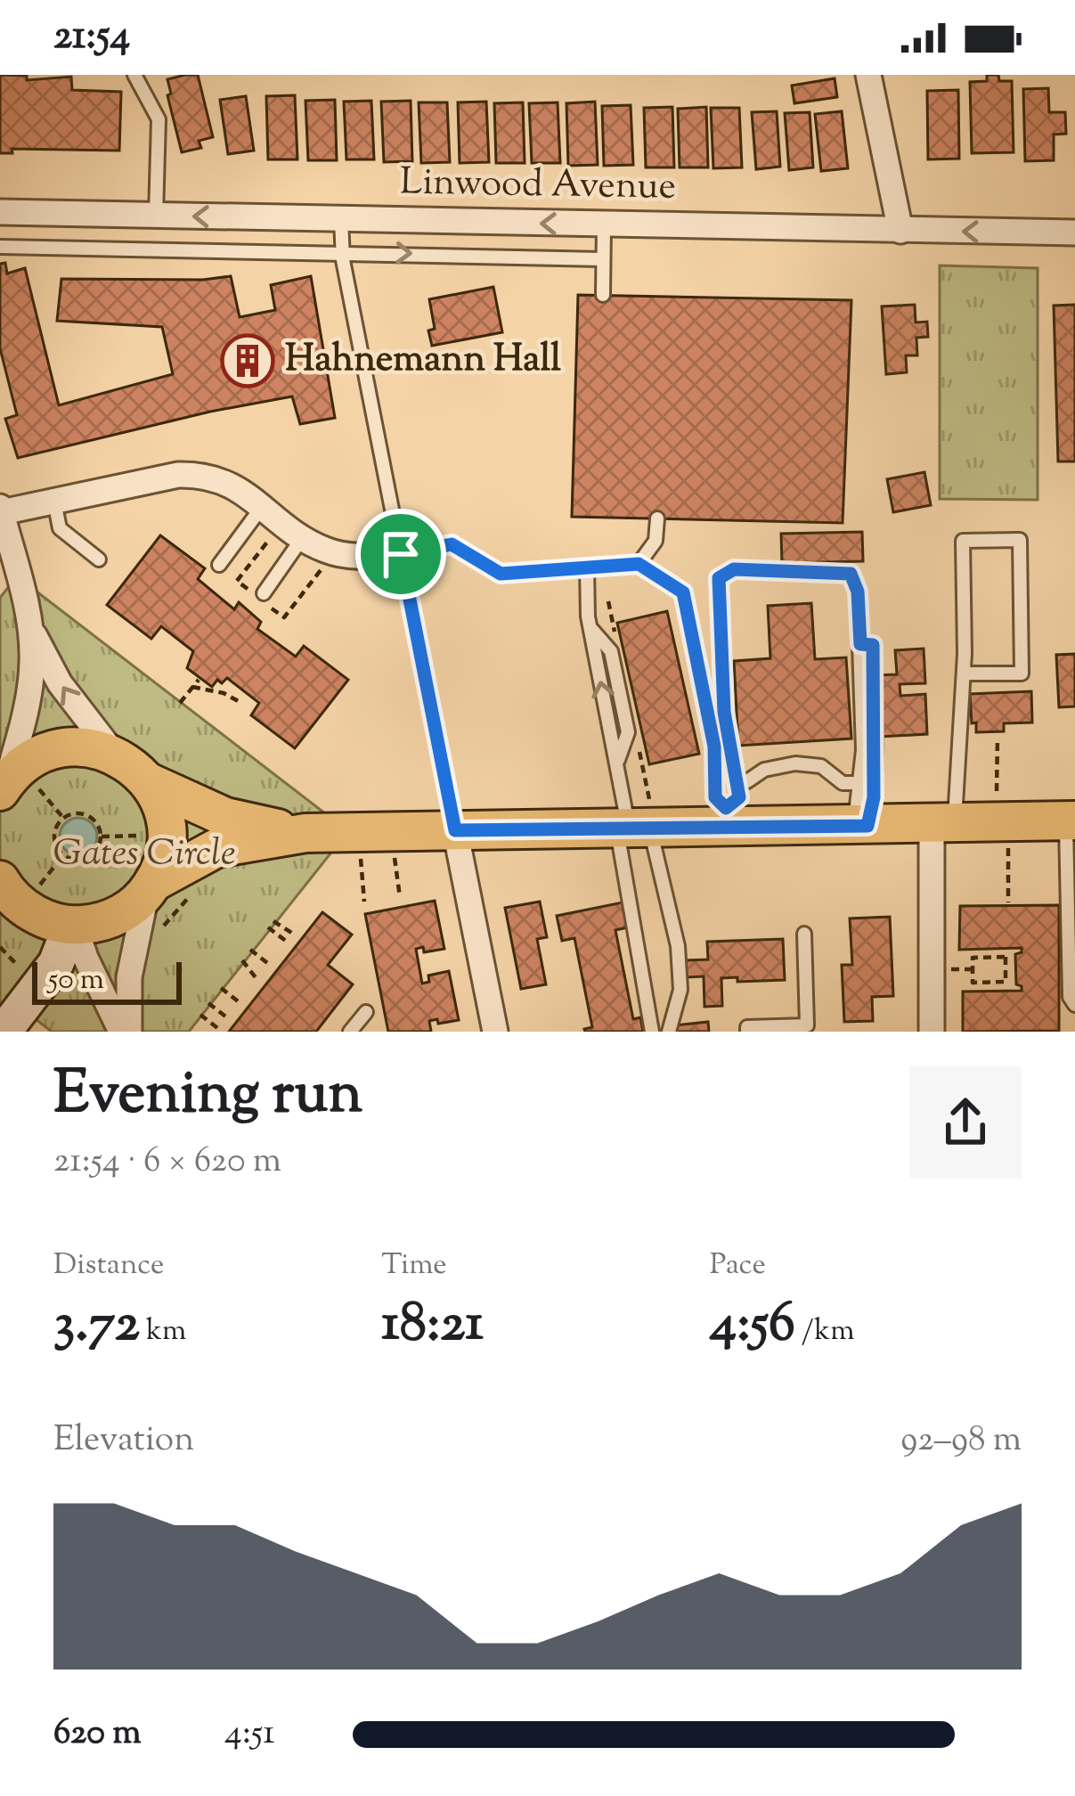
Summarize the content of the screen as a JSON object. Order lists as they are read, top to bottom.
{
  "streets": {
    "street": ["Linwood Avenue"]
  },
  "one_way": ["Linwood Avenue"],
  "parks": ["Gates Circle"],
  "places": {
    "building": ["Hahnemann Hall"]
  },
  "scale_bar": "50 m",
  "page": {
    "status": "21:54",
    "scale": "50 m",
    "heading": ["Evening run", "21:54 · 6 × 620 m"],
    "stats": [
      ["Distance", "3.72 km"],
      ["Time", "18:21"],
      ["Pace", "4:56 /km"]
    ],
    "chart": ["Elevation", "92–98 m"],
    "list": [
      {
        "name": "620 m",
        "note": "4:51"
      }
    ]
  }
}
